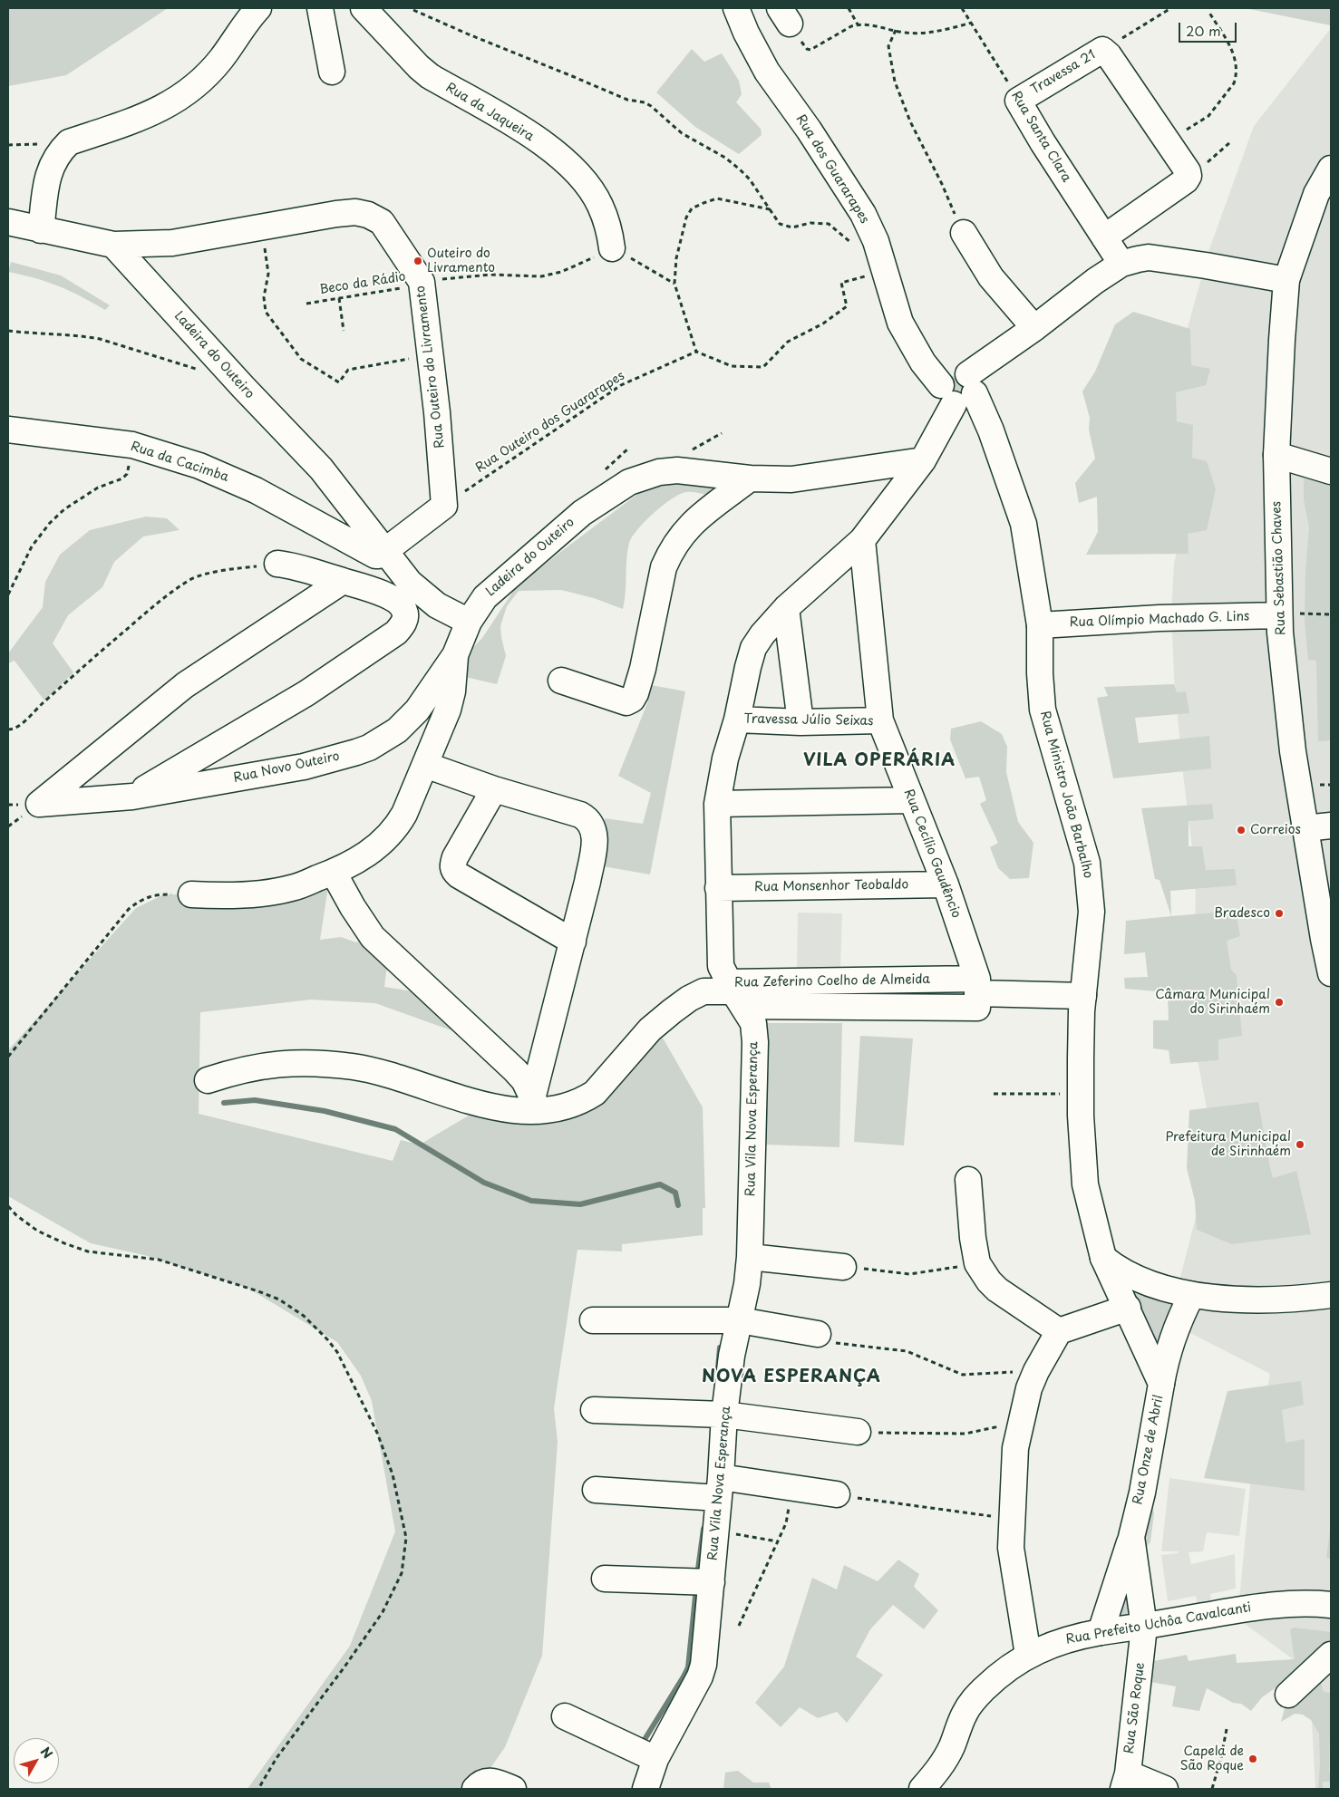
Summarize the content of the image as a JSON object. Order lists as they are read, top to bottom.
{
  "streets": {
    "street": [
      "Travessa 21",
      "Rua da Jaqueira",
      "Rua Santa Clara",
      "Rua dos Guararapes",
      "Ladeira do Outeiro",
      "Rua Outeiro do Livramento",
      "Rua da Cacimba",
      "Rua Sebastião Chaves",
      "Rua Olímpio Machado G. Lins",
      "Travessa Júlio Seixas",
      "Rua Novo Outeiro",
      "Rua Ministro João Barbalho",
      "Rua Cecílio Gaudêncio",
      "Rua Monsenhor Teobaldo",
      "Rua Zeferino Coelho de Almeida",
      "Rua Vila Nova Esperança",
      "Rua Onze de Abril",
      "Rua Prefeito Uchôa Cavalcanti",
      "Rua São Roque"
    ],
    "path": ["Beco da Rádio", "Rua Outeiro dos Guararapes"]
  },
  "crossings": [
    ["Travessa 21", "Rua Santa Clara"],
    ["Rua dos Guararapes", "Rua Ministro João Barbalho"],
    ["Rua dos Guararapes", "Rua Vila Nova Esperança"],
    ["Beco da Rádio", "Rua Outeiro do Livramento"],
    ["Ladeira do Outeiro", "Rua Outeiro do Livramento"],
    ["Ladeira do Outeiro", "Rua da Cacimba"],
    ["Ladeira do Outeiro", "Rua Novo Outeiro"],
    ["Ladeira do Outeiro", "Rua Vila Nova Esperança"],
    ["Rua Outeiro do Livramento", "Rua Outeiro dos Guararapes"],
    ["Rua Sebastião Chaves", "Rua Olímpio Machado G. Lins"],
    ["Rua Olímpio Machado G. Lins", "Rua Ministro João Barbalho"],
    ["Travessa Júlio Seixas", "Rua Cecílio Gaudêncio"],
    ["Travessa Júlio Seixas", "Rua Vila Nova Esperança"],
    ["Rua Ministro João Barbalho", "Rua Zeferino Coelho de Almeida"],
    ["Rua Ministro João Barbalho", "Rua Vila Nova Esperança"],
    ["Rua Ministro João Barbalho", "Rua Onze de Abril"],
    ["Rua Cecílio Gaudêncio", "Rua Monsenhor Teobaldo"],
    ["Rua Cecílio Gaudêncio", "Rua Zeferino Coelho de Almeida"],
    ["Rua Cecílio Gaudêncio", "Rua Vila Nova Esperança"],
    ["Rua Monsenhor Teobaldo", "Rua Vila Nova Esperança"],
    ["Rua Zeferino Coelho de Almeida", "Rua Vila Nova Esperança"],
    ["Rua Onze de Abril", "Rua Prefeito Uchôa Cavalcanti"],
    ["Rua Onze de Abril", "Rua São Roque"],
    ["Rua Prefeito Uchôa Cavalcanti", "Rua São Roque"]
  ],
  "districts": ["VILA OPERÁRIA", "NOVA ESPERANÇA"],
  "places": [
    "Outeiro do Livramento",
    "Correios",
    "Bradesco",
    "Câmara Municipal do Sirinhaém",
    "Prefeitura Municipal de Sirinhaém",
    "Capela de São Roque"
  ],
  "scale_bar": "20 m",
  "north": "top right"
}
